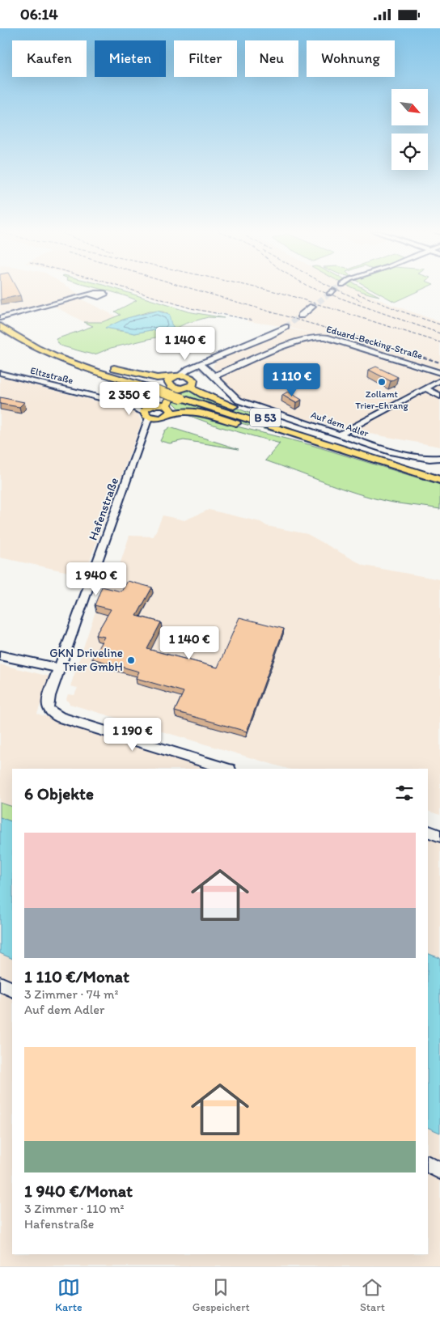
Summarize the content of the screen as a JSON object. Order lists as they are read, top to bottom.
{
  "streets": {
    "main road": ["B 53"],
    "street": [
      "Eduard-Becking-Straße",
      "Eltzstraße",
      "Auf dem Adler",
      "Hafenstraße"
    ]
  },
  "crossings": [
    ["Eduard-Becking-Straße", "Auf dem Adler"],
    ["Eltzstraße", "B 53"],
    ["Eltzstraße", "Hafenstraße"],
    ["B 53", "Hafenstraße"]
  ],
  "places": ["Zollamt Trier-Ehrang", "GKN Driveline Trier GmbH"],
  "north": "bottom right",
  "page": {
    "status": "06:14",
    "chip": [
      "Kaufen",
      "Mieten",
      "Filter",
      "Neu",
      "Wohnung"
    ],
    "price": [
      "1 140 €",
      "1 110 €",
      "2 350 €",
      "1 940 €",
      "1 140 €",
      "1 190 €"
    ],
    "heading": "6 Objekte",
    "list": [
      {
        "name": "1 110 €/Monat",
        "note": "3 Zimmer · 74 m² · Auf dem Adler"
      },
      {
        "name": "1 940 €/Monat",
        "note": "3 Zimmer · 110 m² · Hafenstraße"
      }
    ],
    "tabs": ["Karte", "Gespeichert", "Start"]
  }
}
